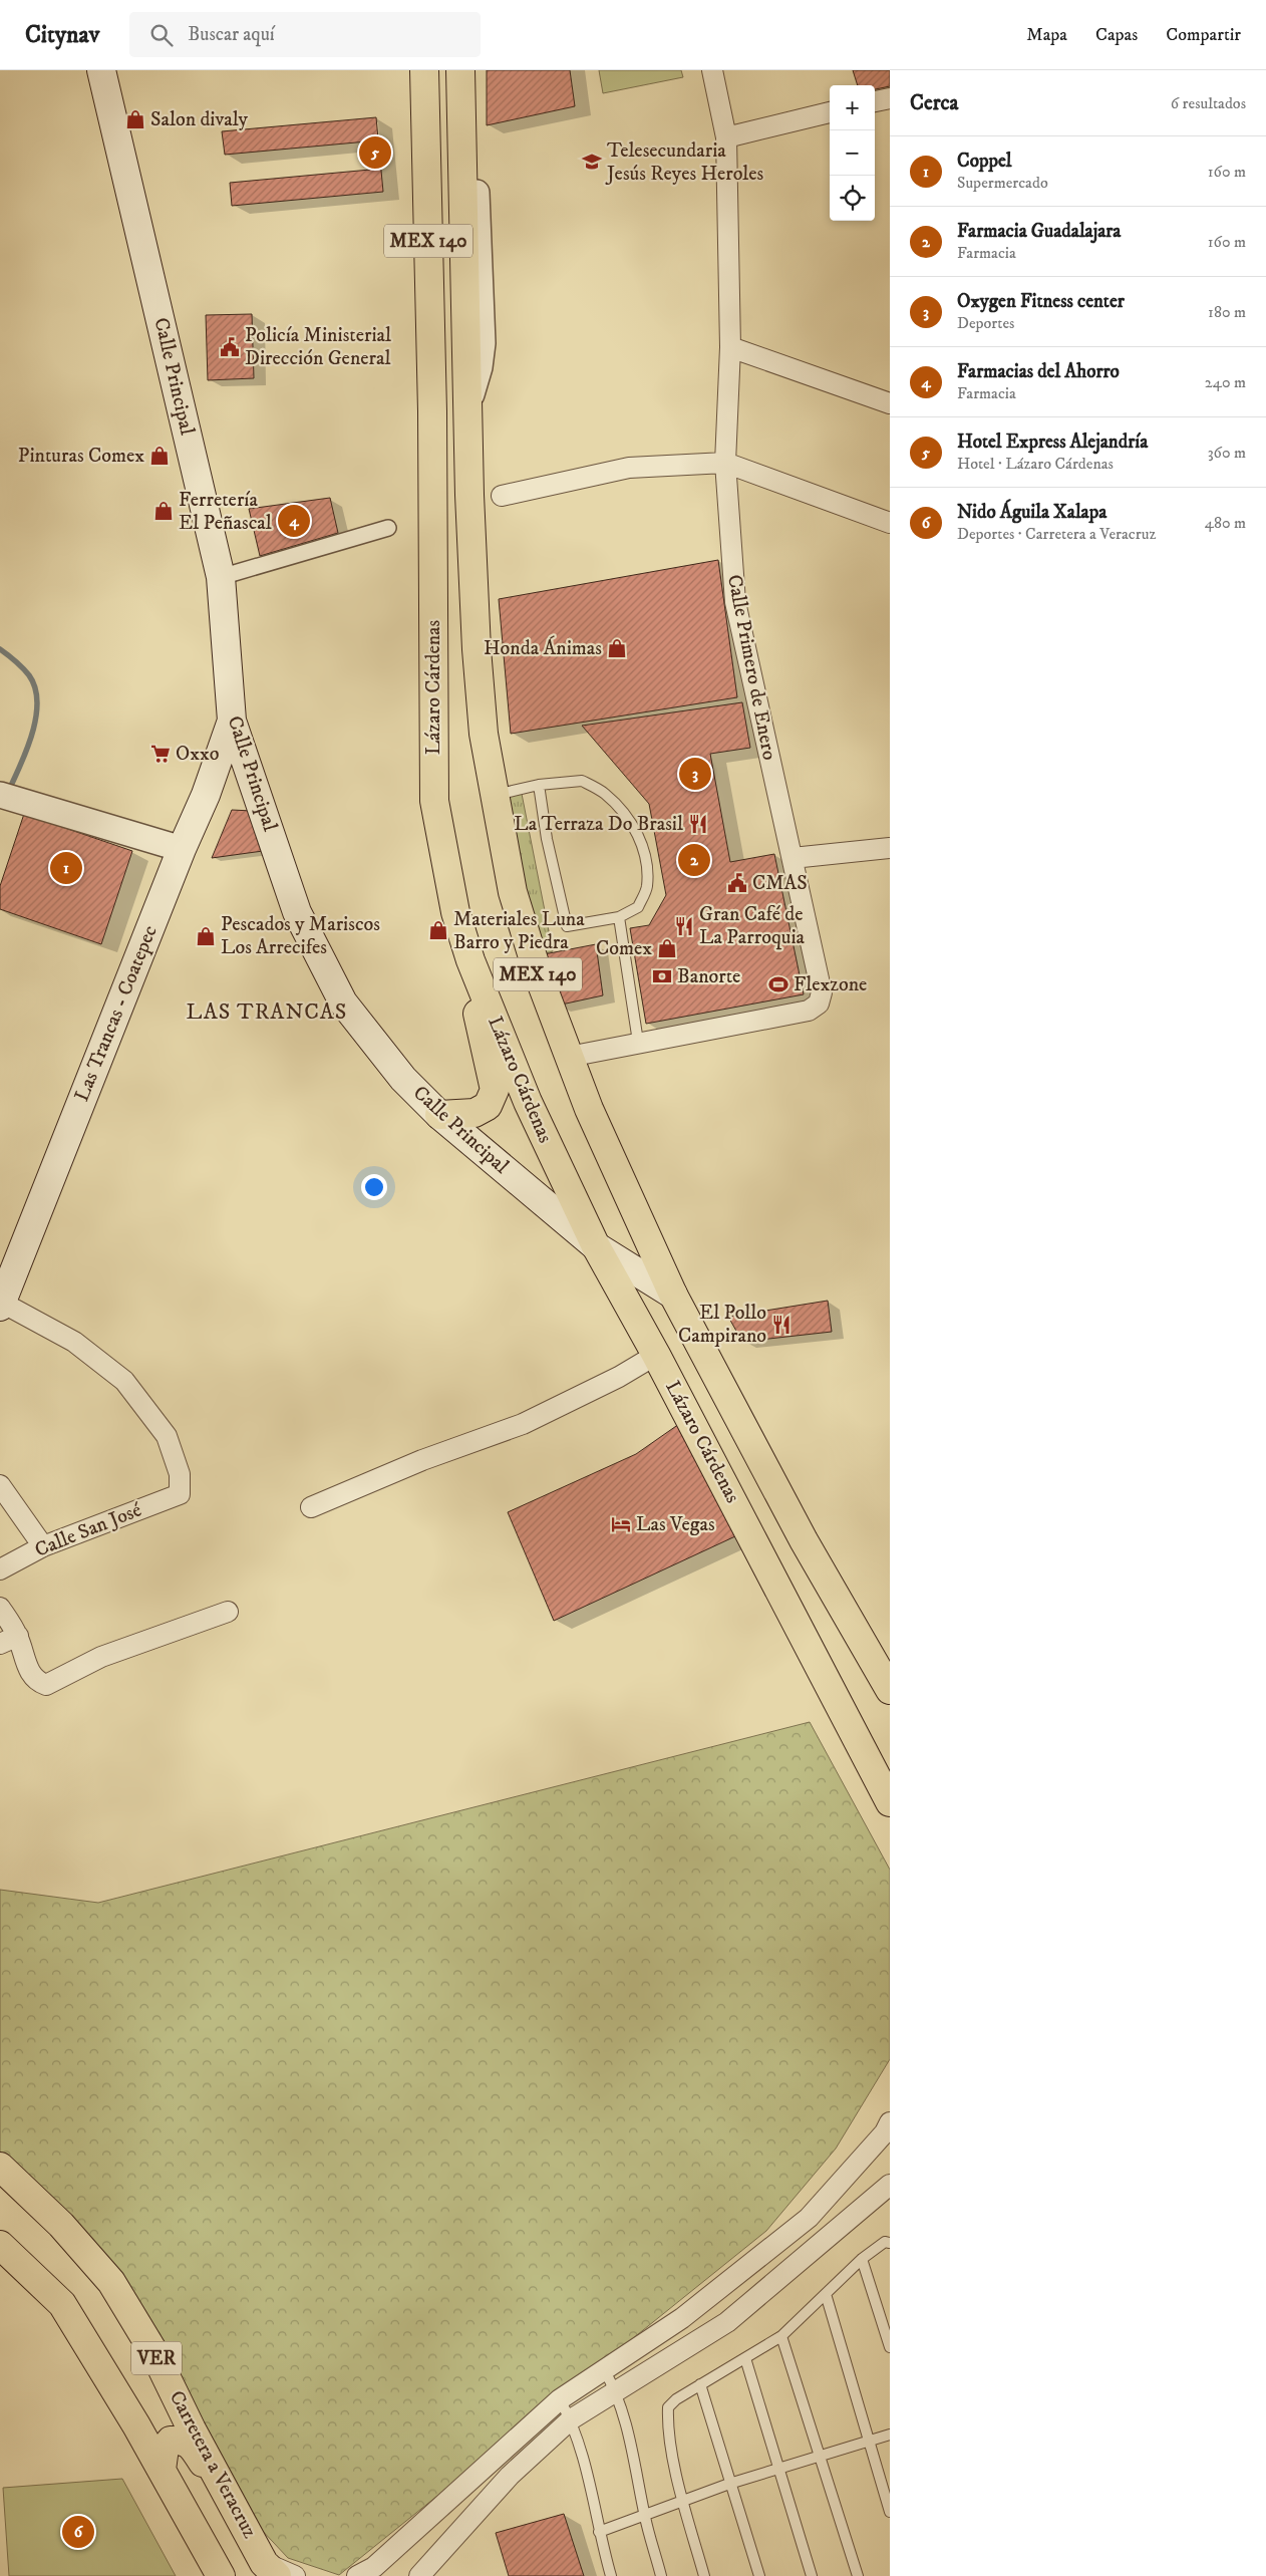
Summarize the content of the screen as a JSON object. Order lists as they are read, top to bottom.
{
  "streets": {
    "main road": [
      "MEX 140",
      "Calle Principal",
      "Lázaro Cárdenas",
      "Las Trancas - Coatepec",
      "VER",
      "Carretera a Veracruz"
    ],
    "street": ["Calle Primero de Enero", "Calle San José"]
  },
  "crossings": [
    ["Calle Principal", "Lázaro Cárdenas"],
    ["Calle Principal", "Las Trancas - Coatepec"],
    ["Calle Primero de Enero", "Lázaro Cárdenas"],
    ["Las Trancas - Coatepec", "Calle San José"]
  ],
  "districts": ["LAS TRANCAS"],
  "places": {
    "shop": [
      "Salon divaly",
      "Pinturas Comex",
      "Ferretería El Peñascal",
      "Honda Ánimas",
      "Materiales Luna Barro y Piedra",
      "Pescados y Mariscos Los Arrecifes",
      "Comex"
    ],
    "school or university": ["Telesecundaria Jesús Reyes Heroles"],
    "public building": ["Policía Ministerial Dirección General", "CMAS"],
    "supermarket": ["Oxxo"],
    "restaurant": ["La Terraza Do Brasil", "Gran Café de La Parroquia", "El Pollo Campirano"],
    "bank": ["Banorte"],
    "sports": ["Flexzone"],
    "hotel": ["Las Vegas"]
  },
  "page": {
    "header": "Citynav",
    "search": "Buscar aquí",
    "nav": ["Mapa", "Capas", "Compartir"],
    "heading": ["Cerca", "6 resultados"],
    "map_buttons": ["+", "−"],
    "pins": [
      "5",
      "4",
      "3",
      "2",
      "1",
      "6"
    ],
    "list": [
      {
        "mark": "1",
        "name": "Coppel",
        "note": "Supermercado",
        "value": "160 m"
      },
      {
        "mark": "2",
        "name": "Farmacia Guadalajara",
        "note": "Farmacia",
        "value": "160 m"
      },
      {
        "mark": "3",
        "name": "Oxygen Fitness center",
        "note": "Deportes",
        "value": "180 m"
      },
      {
        "mark": "4",
        "name": "Farmacias del Ahorro",
        "note": "Farmacia",
        "value": "240 m"
      },
      {
        "mark": "5",
        "name": "Hotel Express Alejandría",
        "note": "Hotel · Lázaro Cárdenas",
        "value": "360 m"
      },
      {
        "mark": "6",
        "name": "Nido Águila Xalapa",
        "note": "Deportes · Carretera a Veracruz",
        "value": "480 m"
      }
    ]
  }
}
